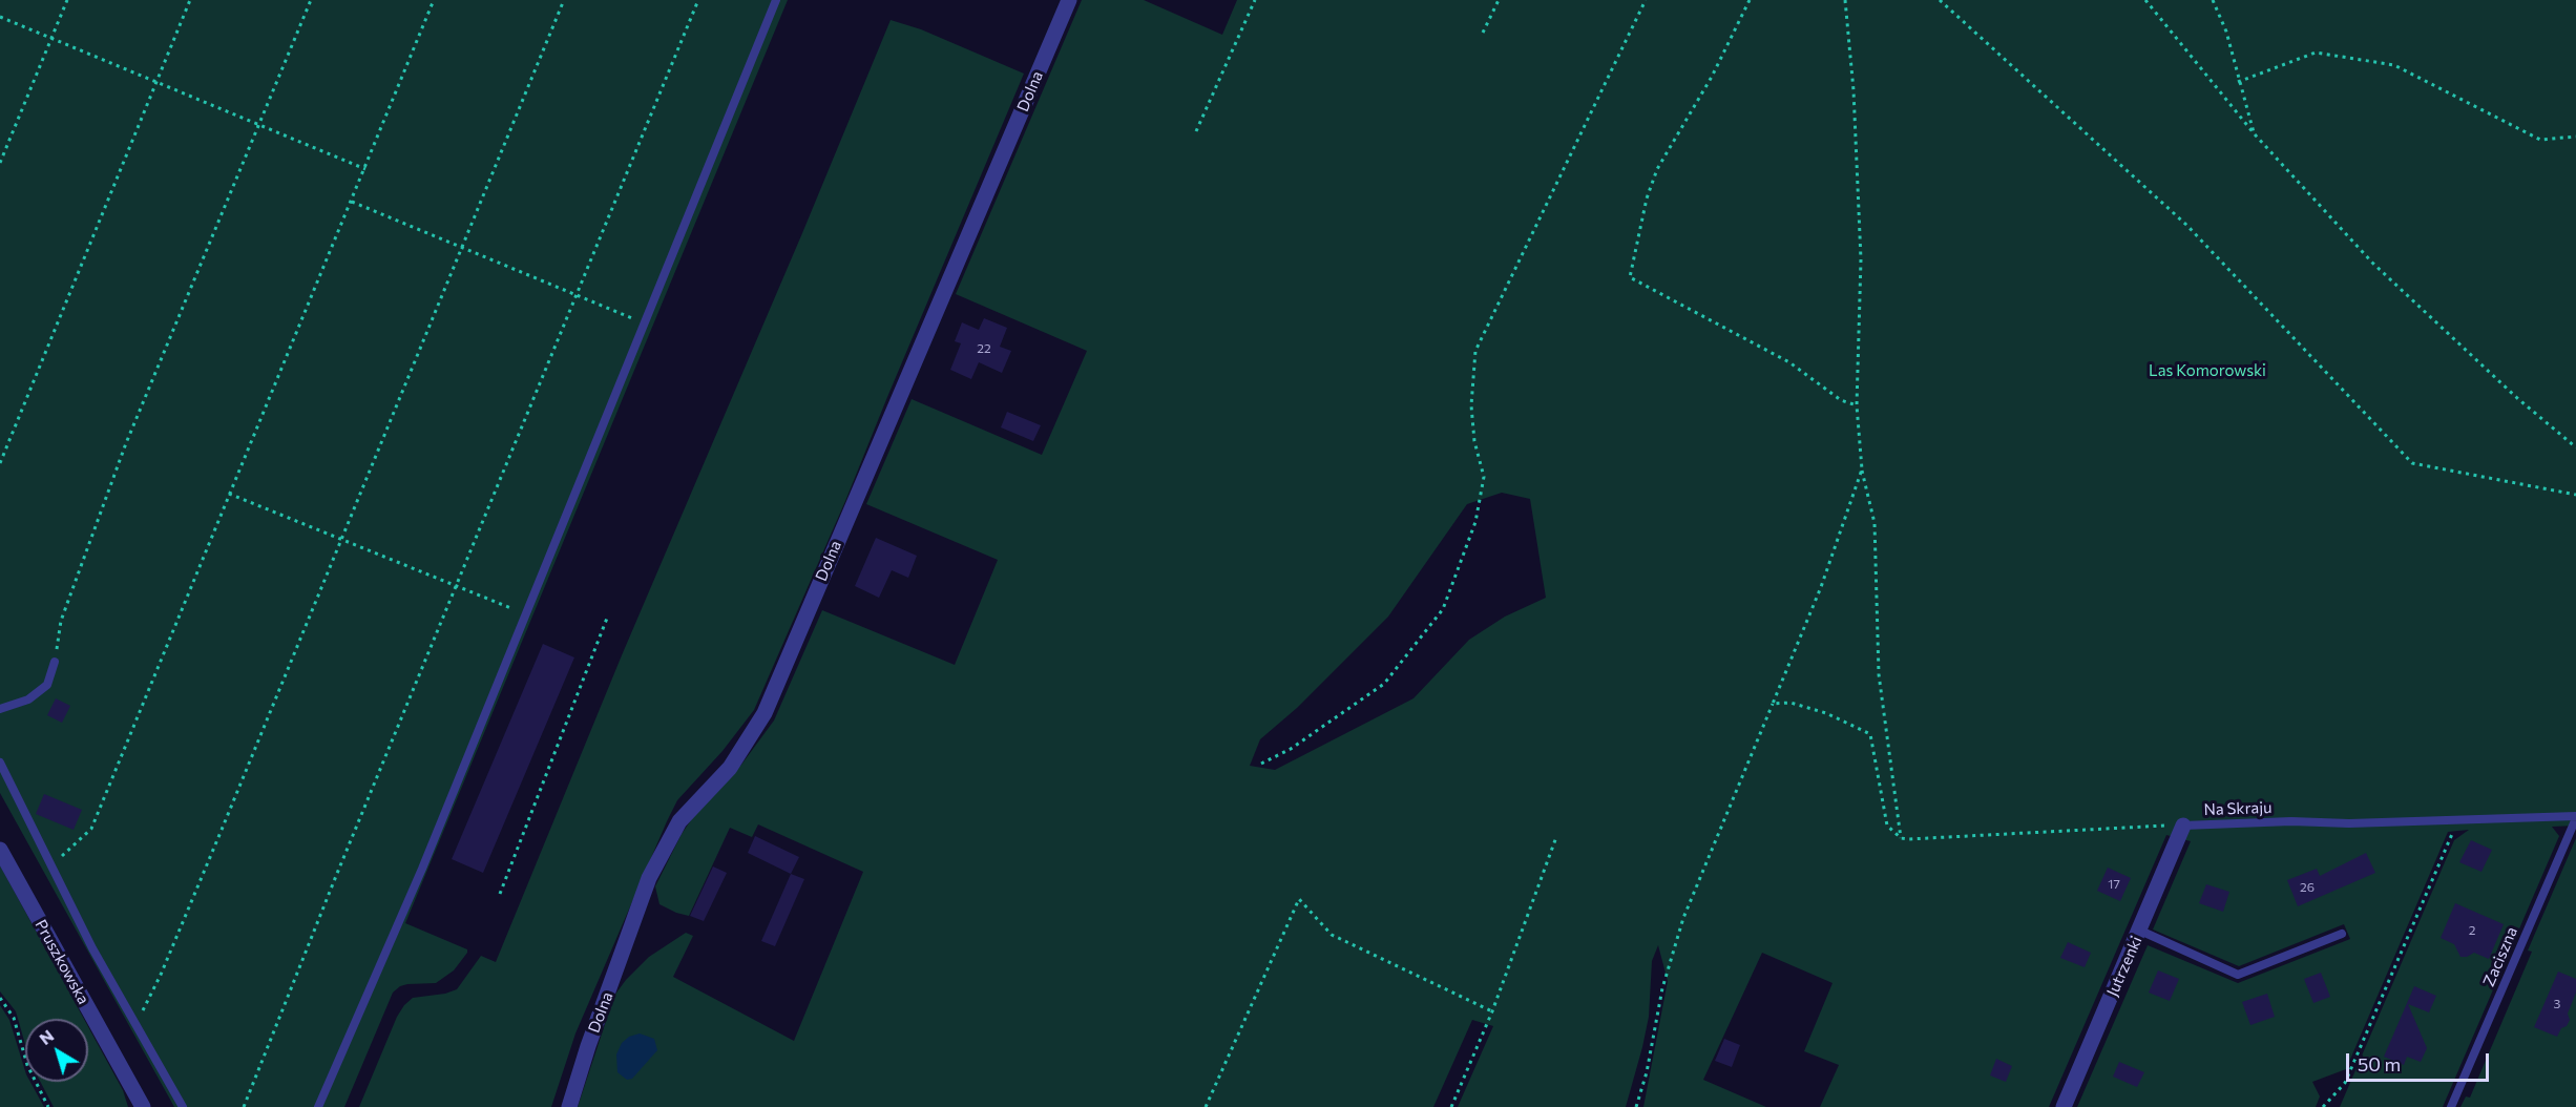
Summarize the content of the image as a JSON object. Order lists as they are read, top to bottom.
{
  "streets": {
    "street": ["Dolna", "Pruszkowska", "Jutrzenki"],
    "lane": ["Na Skraju", "Zaciszna"]
  },
  "crossings": [
    ["Na Skraju", "Zaciszna"],
    ["Na Skraju", "Jutrzenki"]
  ],
  "parks": ["Las Komorowski"],
  "house_numbers": [
    "22",
    "17",
    "26",
    "2",
    "3"
  ],
  "scale_bar": "50 m",
  "north": "top left"
}
